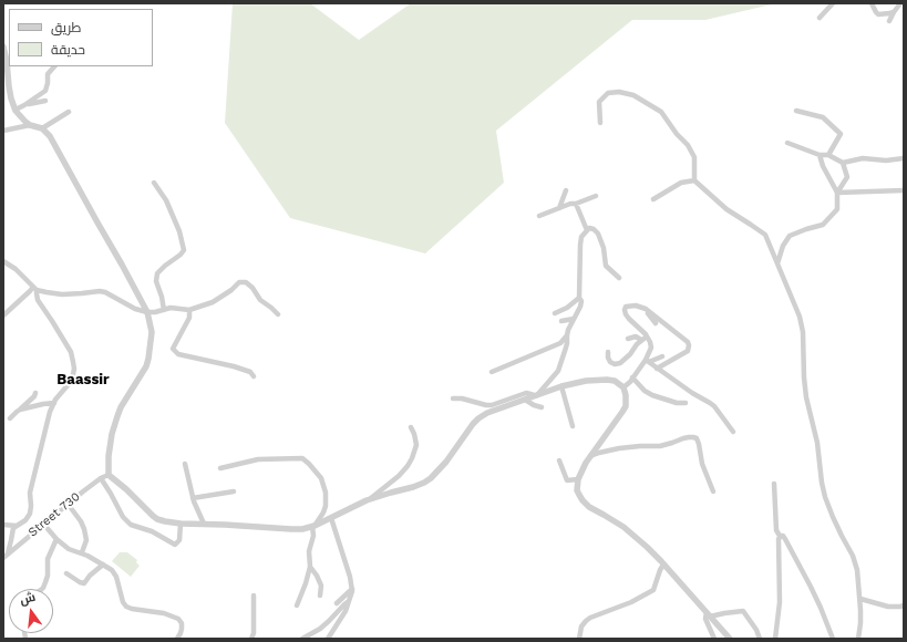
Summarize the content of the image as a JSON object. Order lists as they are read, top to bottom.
{
  "streets": {
    "street": ["Street 730"]
  },
  "districts": ["Baassir"],
  "legend": ["طريق", "حديقة"],
  "north": "top"
}
